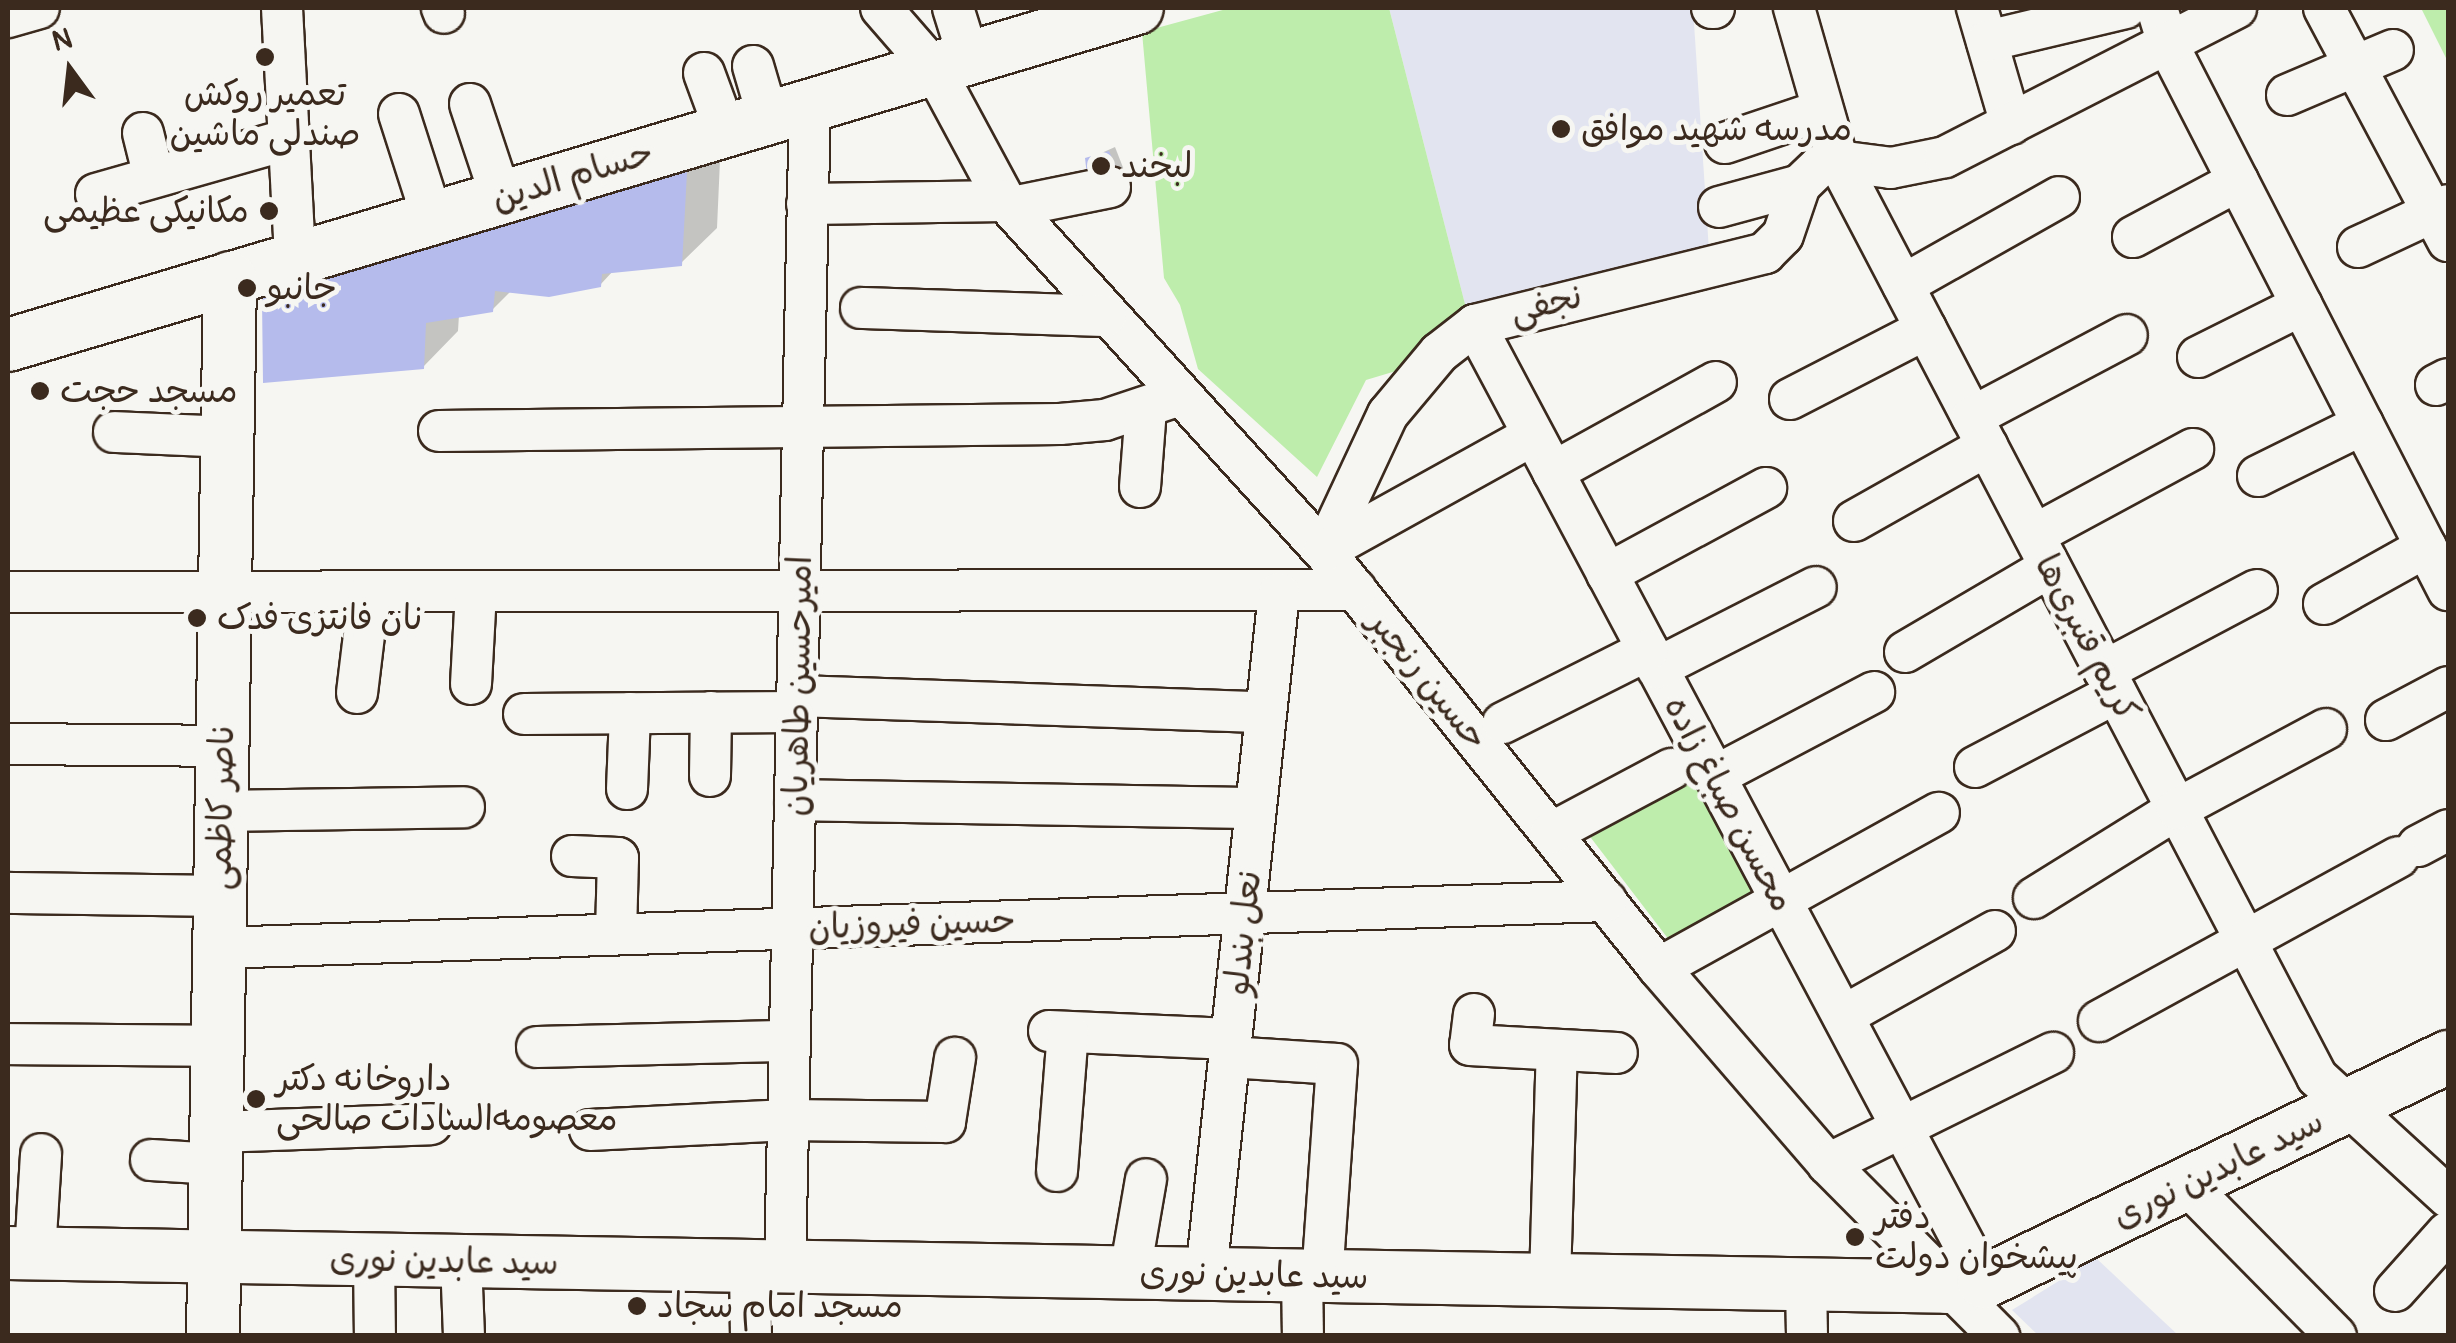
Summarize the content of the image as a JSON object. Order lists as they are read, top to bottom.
{
  "streets": {
    "main road": ["حسام الدین", "ناصر کاظمی", "سید عابدین نوری"],
    "street": [
      "نجفی",
      "کریم قنبری‌ها",
      "حسین رنجبر",
      "امیرحسین طاهریان",
      "محسن صباغ زاده",
      "حسین فیروزیان",
      "نعل بندلو"
    ]
  },
  "crossings": [
    ["حسام الدین", "حسین رنجبر"],
    ["حسام الدین", "امیرحسین طاهریان"],
    ["حسام الدین", "ناصر کاظمی"],
    ["نجفی", "حسین رنجبر"],
    ["نجفی", "محسن صباغ زاده"],
    ["کریم قنبری‌ها", "سید عابدین نوری"],
    ["حسین رنجبر", "محسن صباغ زاده"],
    ["حسین رنجبر", "حسین فیروزیان"],
    ["حسین رنجبر", "سید عابدین نوری"],
    ["امیرحسین طاهریان", "حسین فیروزیان"],
    ["امیرحسین طاهریان", "سید عابدین نوری"],
    ["محسن صباغ زاده", "سید عابدین نوری"],
    ["ناصر کاظمی", "حسین فیروزیان"],
    ["ناصر کاظمی", "سید عابدین نوری"],
    ["حسین فیروزیان", "نعل بندلو"],
    ["نعل بندلو", "سید عابدین نوری"]
  ],
  "places": [
    "تعمیر روکش صندلی ماشین",
    "مدرسه شهید موافق",
    "لبخند",
    "مکانیکی عظیمی",
    "جانبو",
    "مسجد حجت",
    "نان فانتزی فدک",
    "داروخانه دکتر معصومه‌السادات صالحی",
    "دفتر پیشخوان دولت",
    "مسجد امام سجاد"
  ],
  "north": "top"
}
